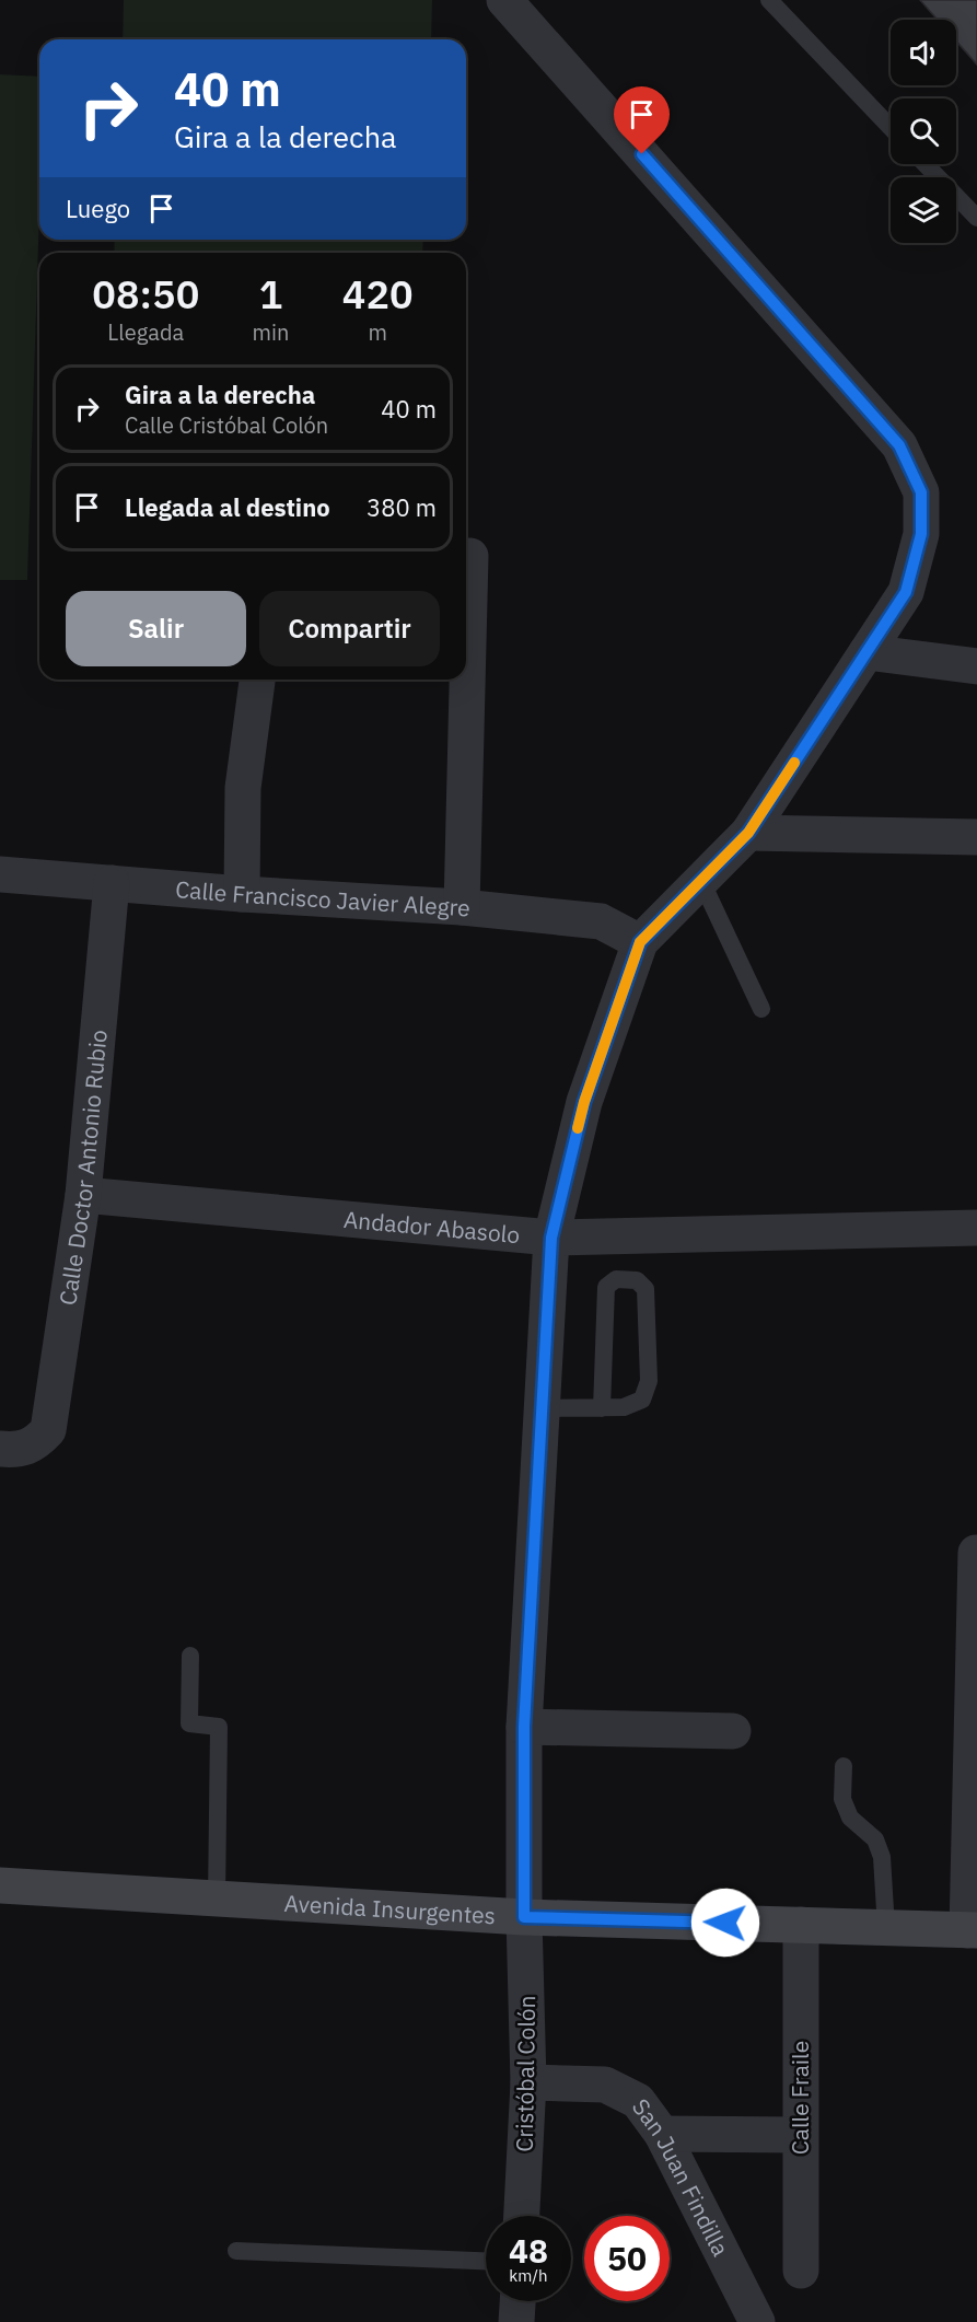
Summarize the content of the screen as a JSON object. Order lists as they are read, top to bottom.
{
  "streets": {
    "main road": ["Avenida Insurgentes"],
    "street": [
      "Calle Francisco Javier Alegre",
      "Calle Doctor Antonio Rubio",
      "Andador Abasolo",
      "Cristóbal Colón",
      "Calle Fraile",
      "San Juan Findilla"
    ]
  },
  "crossings": [
    ["Calle Francisco Javier Alegre", "Calle Doctor Antonio Rubio"],
    ["Calle Francisco Javier Alegre", "Cristóbal Colón"],
    ["Calle Doctor Antonio Rubio", "Andador Abasolo"],
    ["Andador Abasolo", "Cristóbal Colón"],
    ["Avenida Insurgentes", "Cristóbal Colón"],
    ["Avenida Insurgentes", "Calle Fraile"],
    ["Cristóbal Colón", "San Juan Findilla"]
  ],
  "page": {
    "turn": ["40 m", "Gira a la derecha"],
    "then": "Luego",
    "eta": [
      "08:50",
      "Llegada",
      "1",
      "min",
      "420",
      "m"
    ],
    "list": [
      {
        "name": "Gira a la derecha",
        "note": "Calle Cristóbal Colón",
        "value": "40 m"
      },
      {
        "name": "Llegada al destino",
        "value": "380 m"
      }
    ],
    "buttons": ["Salir", "Compartir"],
    "speed": "48 km/h",
    "limit": "50"
  }
}
